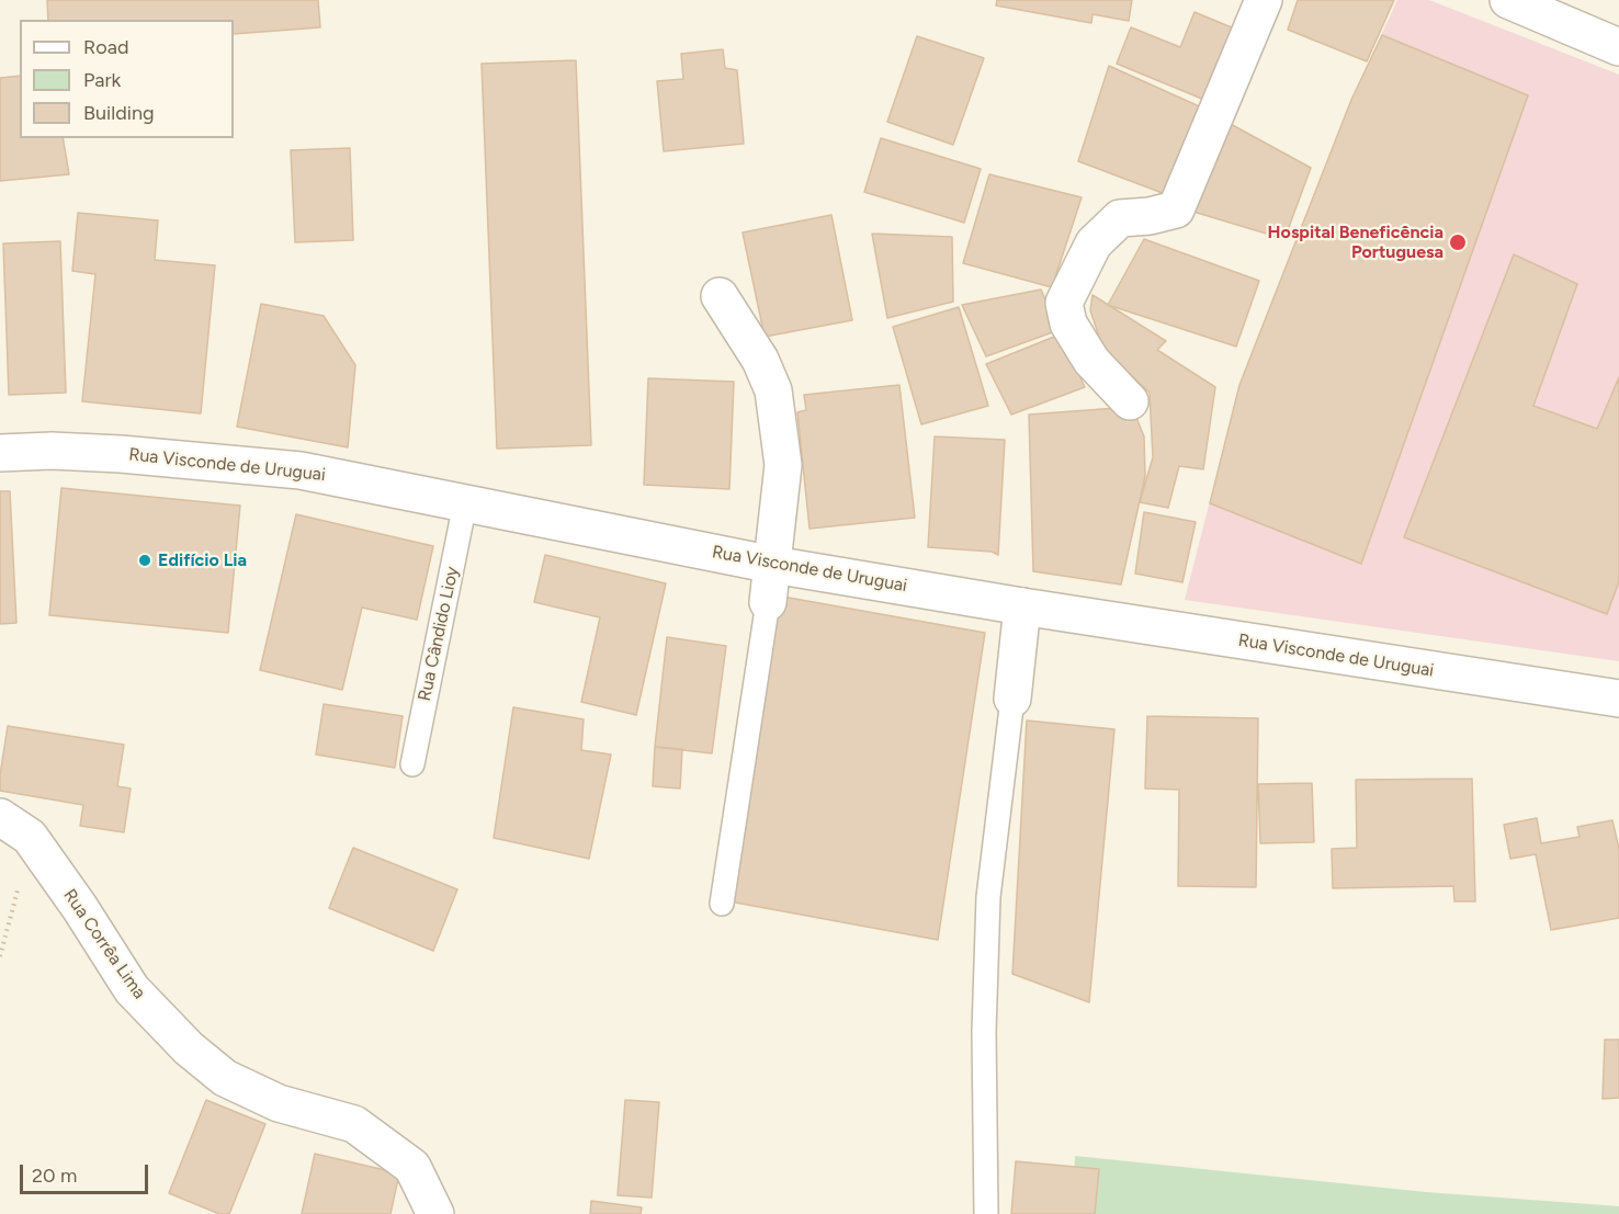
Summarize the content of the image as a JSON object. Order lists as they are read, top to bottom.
{
  "streets": {
    "street": ["Rua Visconde de Uruguai", "Rua Corrêa Lima"],
    "lane": ["Rua Cândido Lioy"]
  },
  "crossings": [
    ["Rua Visconde de Uruguai", "Rua Cândido Lioy"]
  ],
  "places": ["Hospital Beneficência Portuguesa", "Edifício Lia"],
  "legend": ["Road", "Park", "Building"],
  "scale_bar": "20 m"
}
